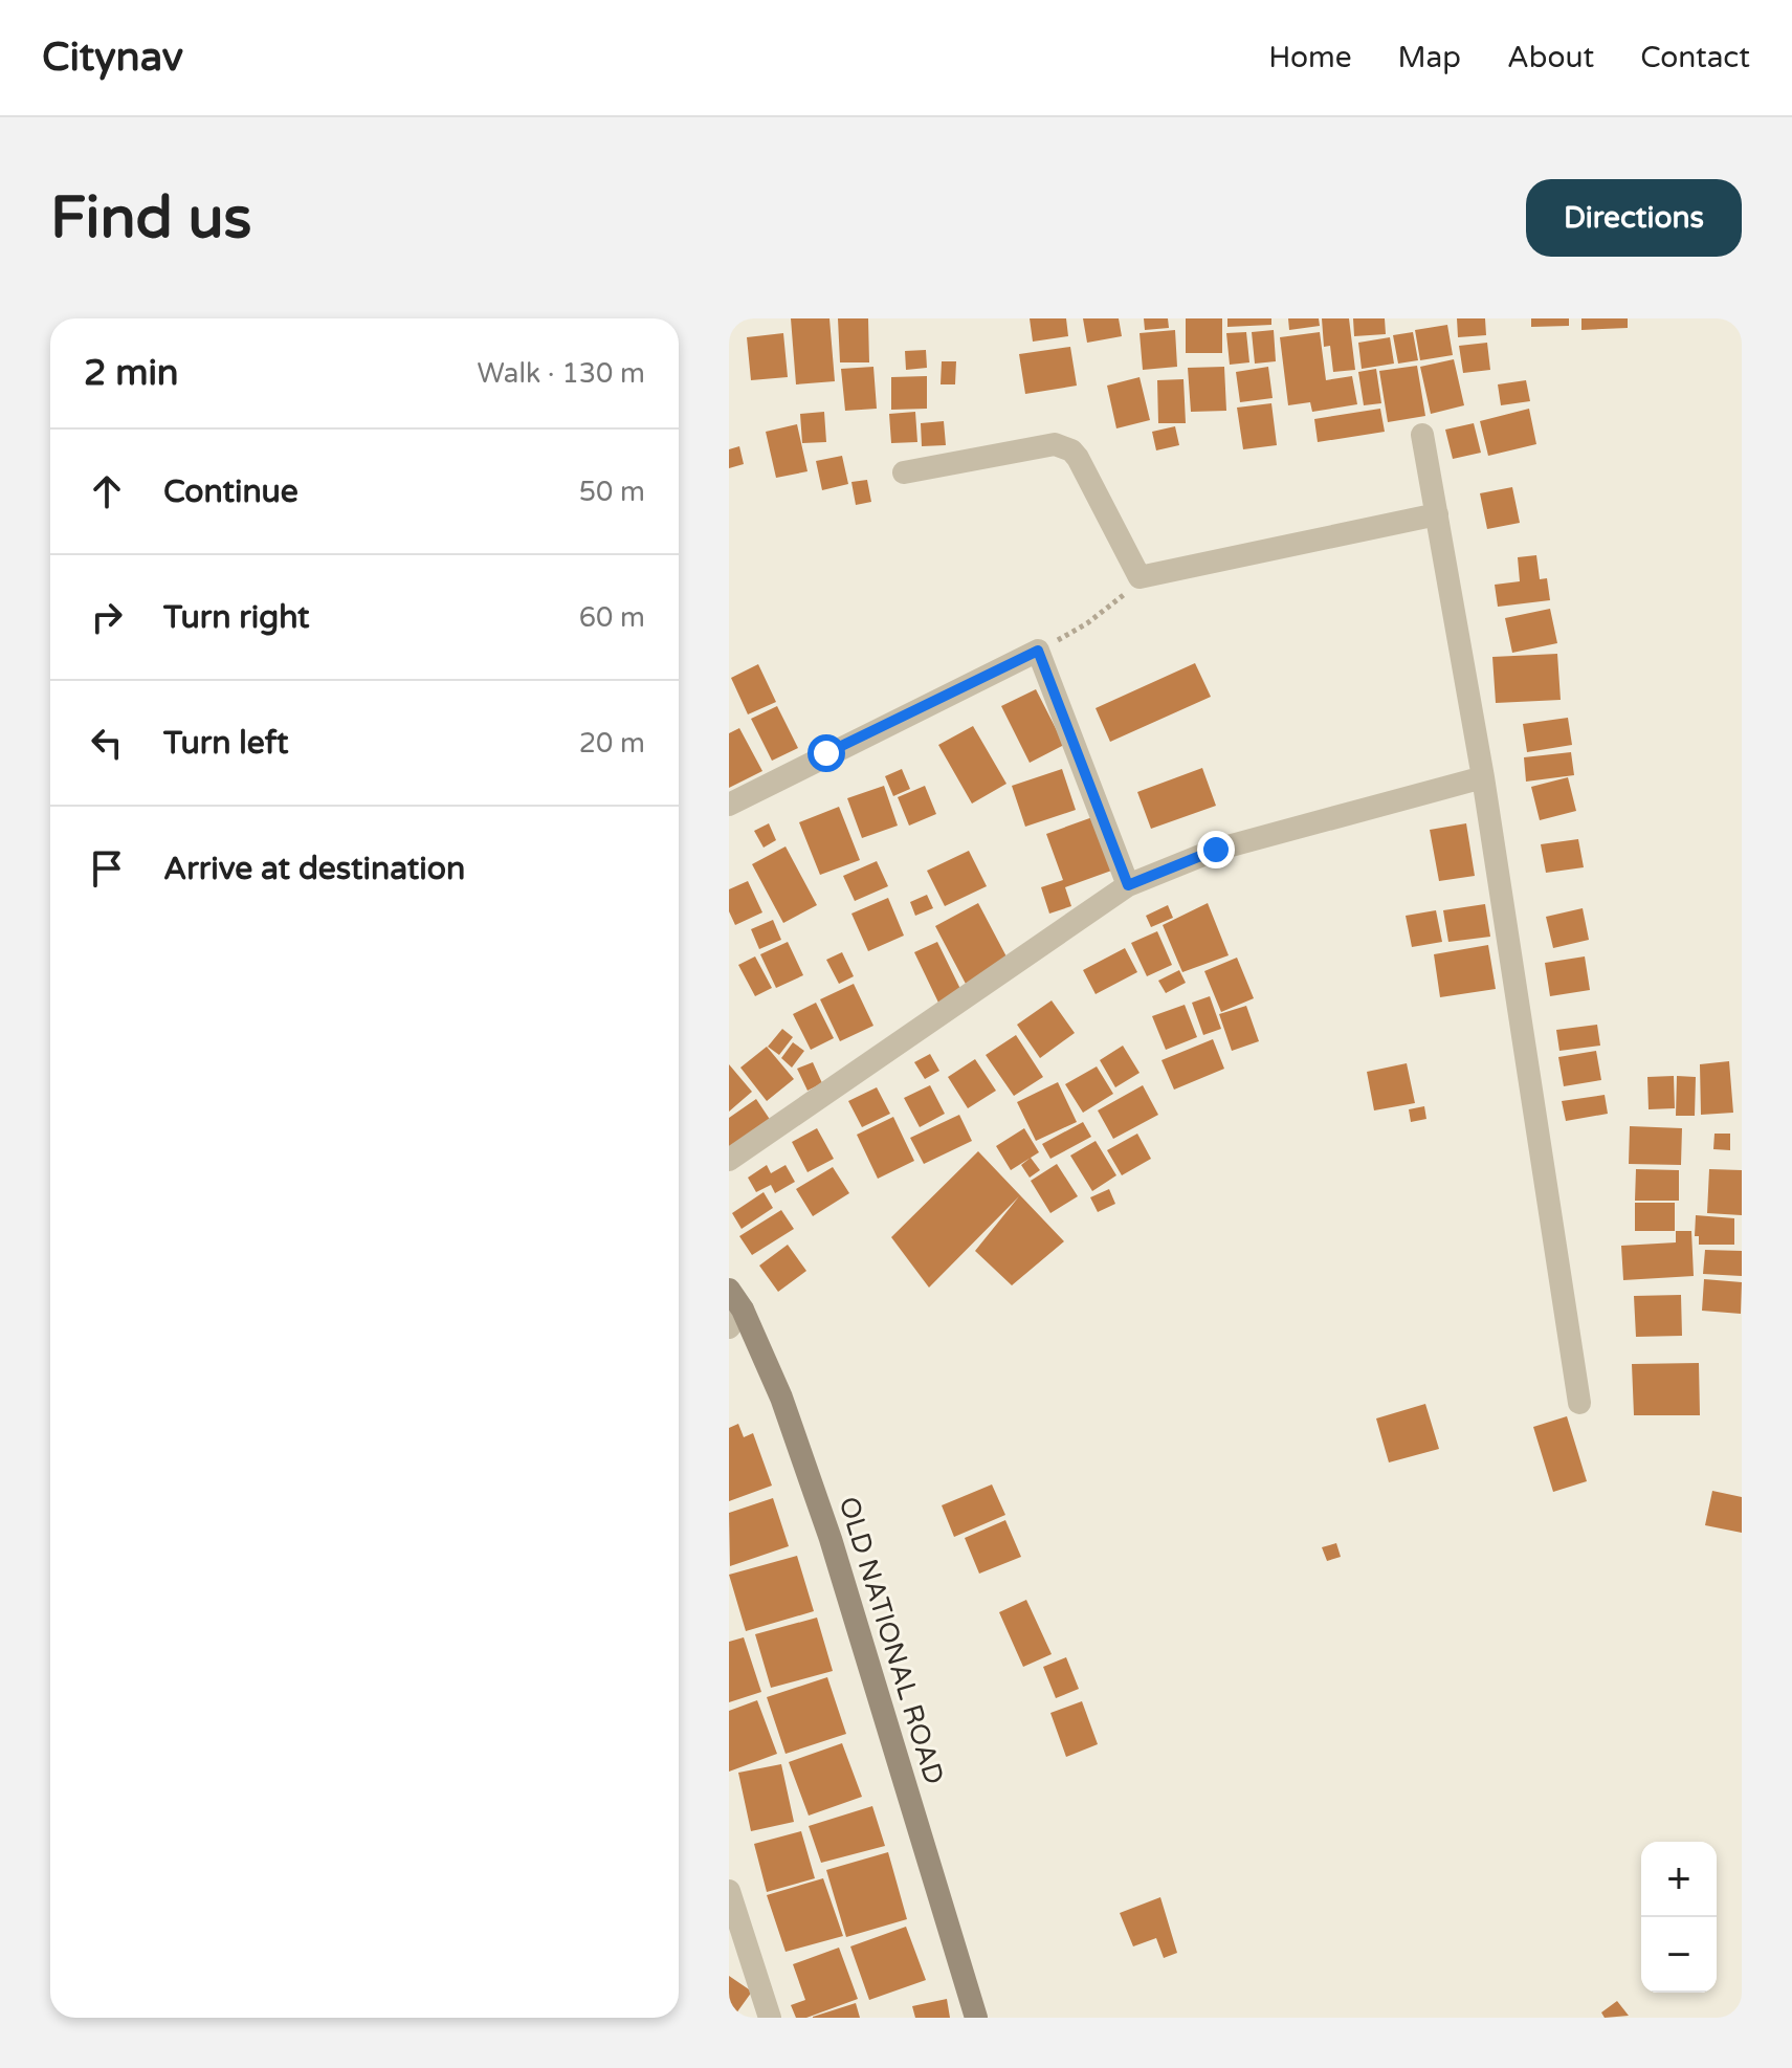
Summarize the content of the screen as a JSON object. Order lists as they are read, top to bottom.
{
  "streets": {
    "main road": ["OLD NATIONAL ROAD"]
  },
  "page": {
    "header": "Citynav",
    "nav": [
      "Home",
      "Map",
      "About",
      "Contact"
    ],
    "buttons": "Directions",
    "title": "Find us",
    "heading": ["2 min", "Walk · 130 m"],
    "list": [
      ["Continue", "50 m"],
      ["Turn right", "60 m"],
      ["Turn left", "20 m"],
      "Arrive at destination"
    ],
    "map_buttons": ["+", "−"]
  }
}
